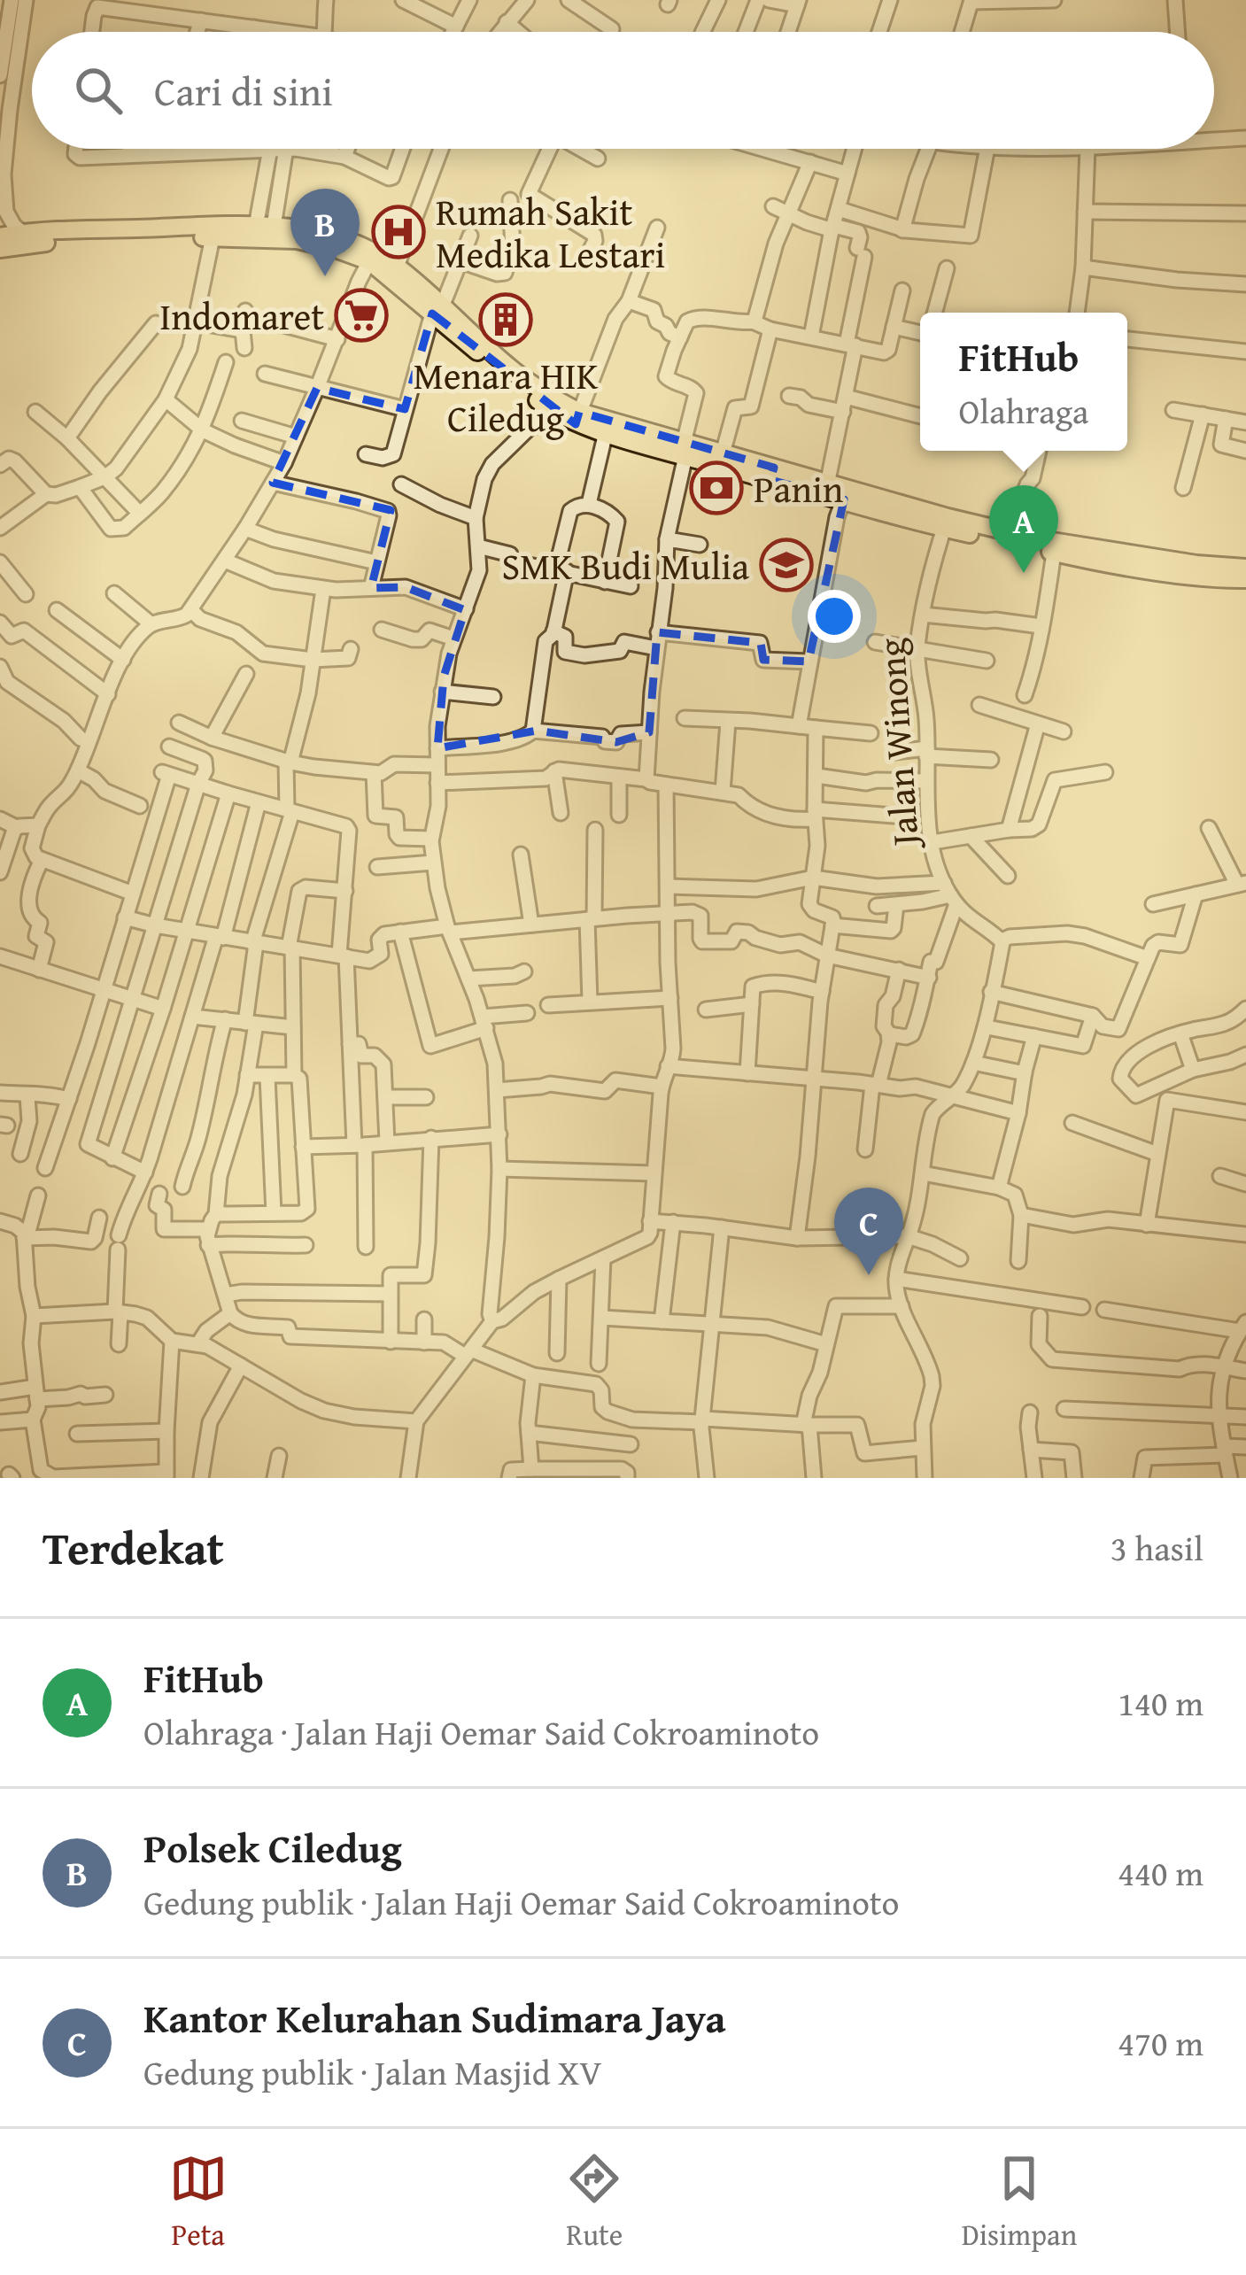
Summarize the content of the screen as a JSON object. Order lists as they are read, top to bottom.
{
  "streets": {
    "street": ["Jalan Winong"]
  },
  "places": {
    "hospital": ["Rumah Sakit Medika Lestari"],
    "supermarket": ["Indomaret"],
    "building": ["Menara HIK Ciledug"],
    "bank": ["Panin"],
    "school or university": ["SMK Budi Mulia"]
  },
  "page": {
    "search": "Cari di sini",
    "pins": ["B", "A", "C"],
    "popup": ["FitHub", "Olahraga"],
    "heading": ["Terdekat", "3 hasil"],
    "list": [
      {
        "mark": "A",
        "name": "FitHub",
        "note": "Olahraga · Jalan Haji Oemar Said Cokroaminoto",
        "value": "140 m"
      },
      {
        "mark": "B",
        "name": "Polsek Ciledug",
        "note": "Gedung publik · Jalan Haji Oemar Said Cokroaminoto",
        "value": "440 m"
      },
      {
        "mark": "C",
        "name": "Kantor Kelurahan Sudimara Jaya",
        "note": "Gedung publik · Jalan Masjid XV",
        "value": "470 m"
      }
    ],
    "nav": ["Peta", "Rute", "Disimpan"]
  }
}
